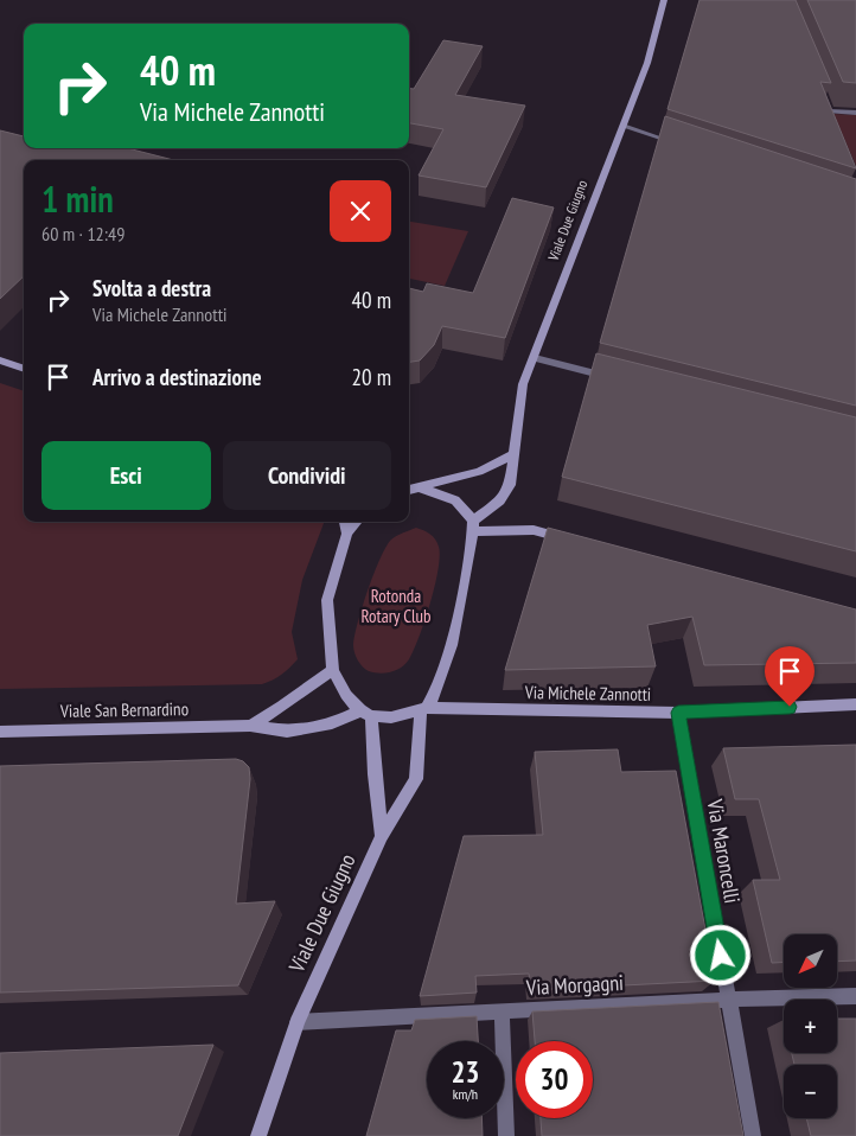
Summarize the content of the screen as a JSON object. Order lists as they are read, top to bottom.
{
  "streets": {
    "main road": ["Viale Due Giugno", "Via Michele Zannotti", "Viale San Bernardino"],
    "street": ["Via Maroncelli", "Via Morgagni"]
  },
  "crossings": [
    ["Viale Due Giugno", "Via Michele Zannotti"],
    ["Viale Due Giugno", "Via Morgagni"],
    ["Via Michele Zannotti", "Viale San Bernardino"],
    ["Via Michele Zannotti", "Via Maroncelli"],
    ["Via Maroncelli", "Via Morgagni"]
  ],
  "parks": ["Rotonda Rotary Club"],
  "north": "bottom left",
  "page": {
    "turn": ["40 m", "Via Michele Zannotti"],
    "heading": ["1 min", "60 m · 12:49"],
    "list": [
      {
        "name": "Svolta a destra",
        "note": "Via Michele Zannotti",
        "value": "40 m"
      },
      {
        "name": "Arrivo a destinazione",
        "value": "20 m"
      }
    ],
    "buttons": ["Esci", "Condividi"],
    "map_buttons": ["+", "−"],
    "speed": "23 km/h",
    "limit": "30"
  }
}
